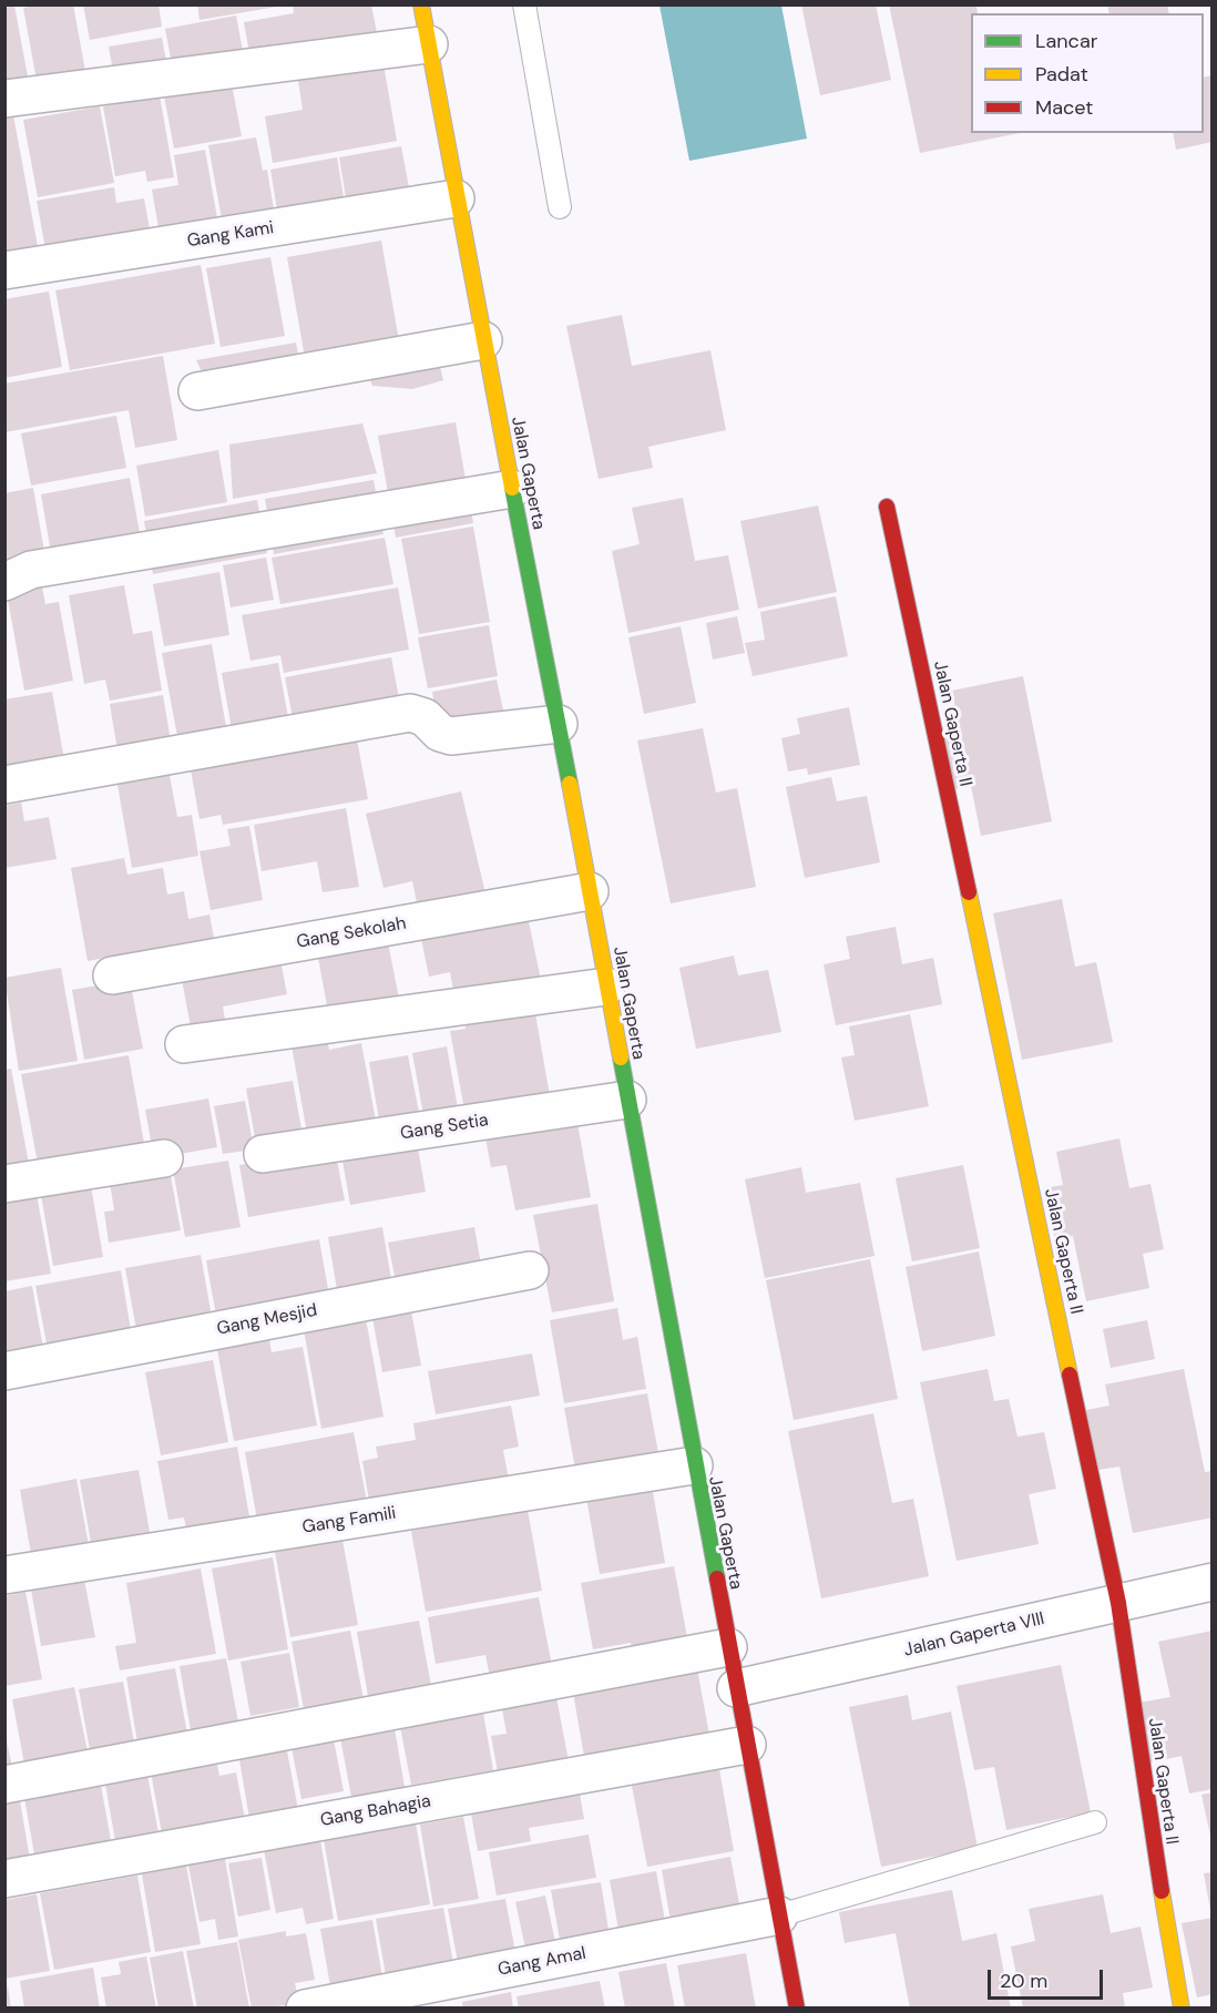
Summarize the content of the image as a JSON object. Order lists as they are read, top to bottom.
{
  "streets": {
    "street": [
      "Gang Kami",
      "Jalan Gaperta",
      "Jalan Gaperta II",
      "Gang Sekolah",
      "Gang Setia",
      "Gang Mesjid",
      "Gang Famili",
      "Jalan Gaperta VIII",
      "Gang Bahagia",
      "Gang Amal"
    ]
  },
  "crossings": [
    ["Gang Kami", "Jalan Gaperta"],
    ["Jalan Gaperta", "Gang Sekolah"],
    ["Jalan Gaperta", "Gang Setia"],
    ["Jalan Gaperta", "Gang Famili"],
    ["Jalan Gaperta", "Jalan Gaperta VIII"],
    ["Jalan Gaperta", "Gang Bahagia"],
    ["Jalan Gaperta", "Gang Amal"],
    ["Jalan Gaperta II", "Jalan Gaperta VIII"]
  ],
  "legend": ["Lancar", "Padat", "Macet"],
  "scale_bar": "20 m"
}
